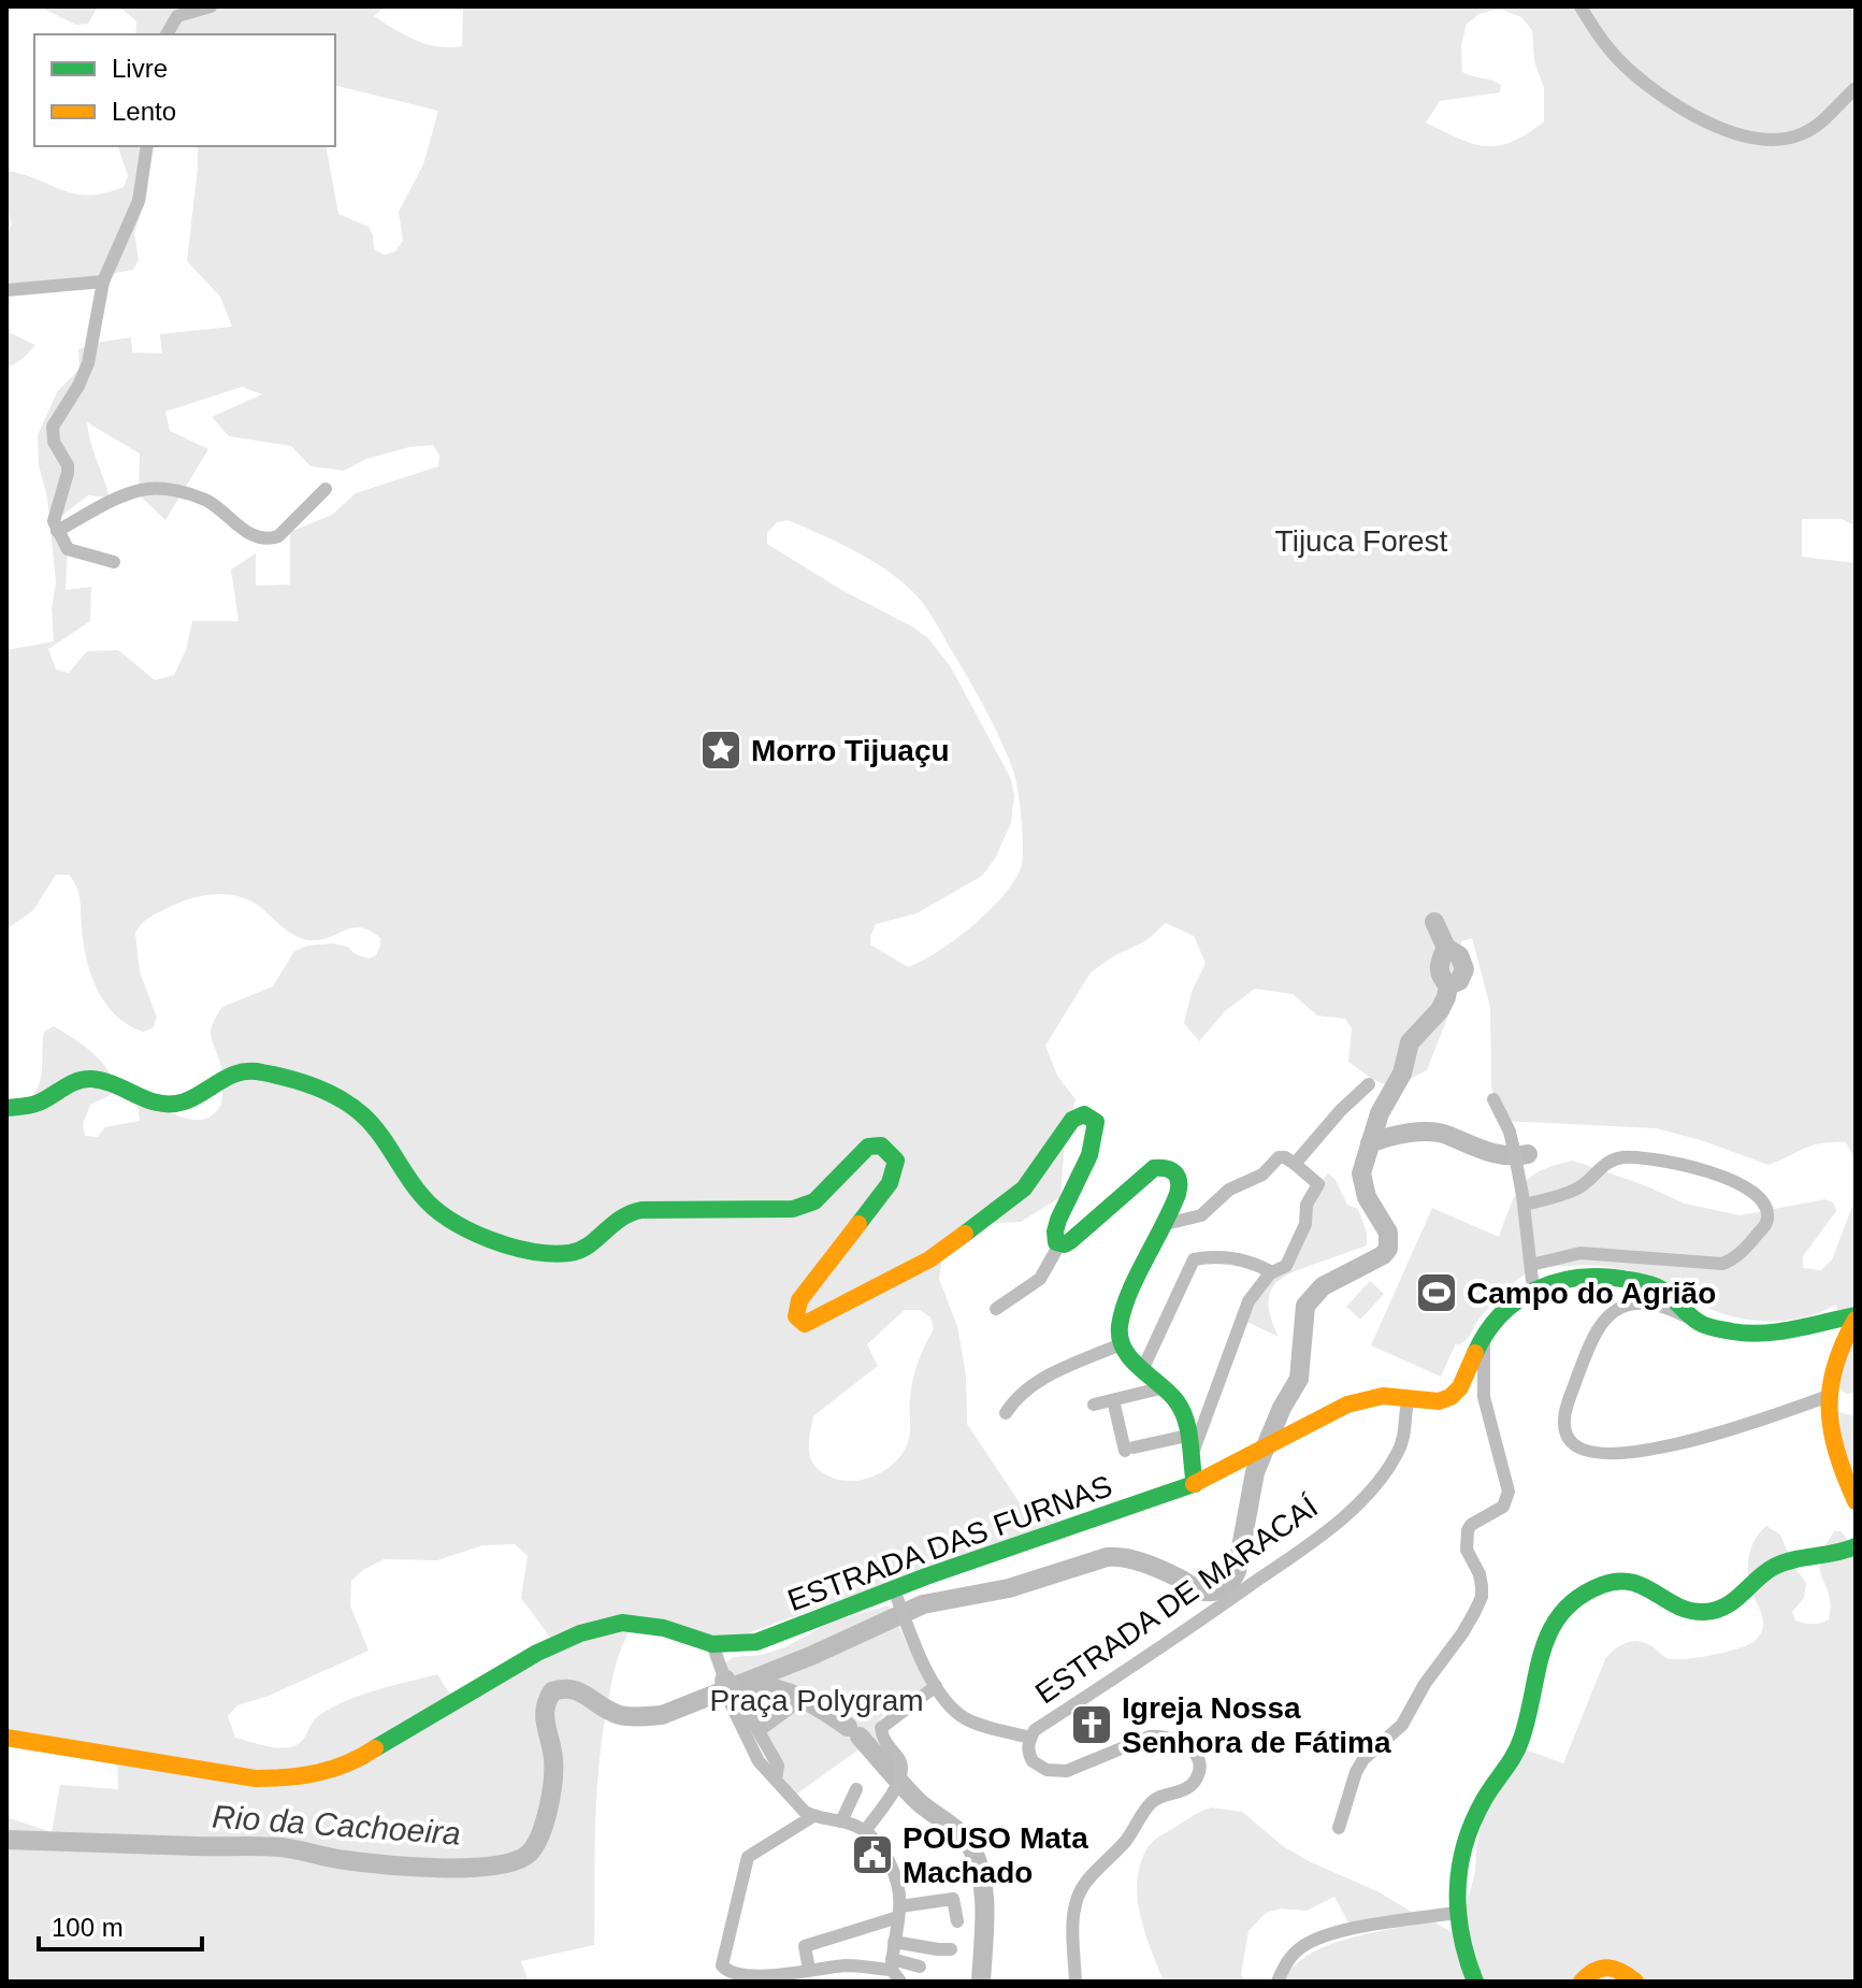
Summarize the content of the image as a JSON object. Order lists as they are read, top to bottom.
{
  "streets": {
    "street": ["ESTRADA DAS FURNAS", "ESTRADA DE MARACAÍ"]
  },
  "crossings": [
    ["ESTRADA DAS FURNAS", "ESTRADA DE MARACAÍ"]
  ],
  "water": ["Rio da Cachoeira"],
  "parks": ["Tijuca Forest", "Praça Polygram"],
  "places": {
    "place": ["Morro Tijuaçu"],
    "sports": ["Campo do Agrião"],
    "church": ["Igreja Nossa Senhora de Fátima"],
    "public building": ["POUSO Mata Machado"]
  },
  "legend": ["Livre", "Lento"],
  "scale_bar": "100 m"
}
